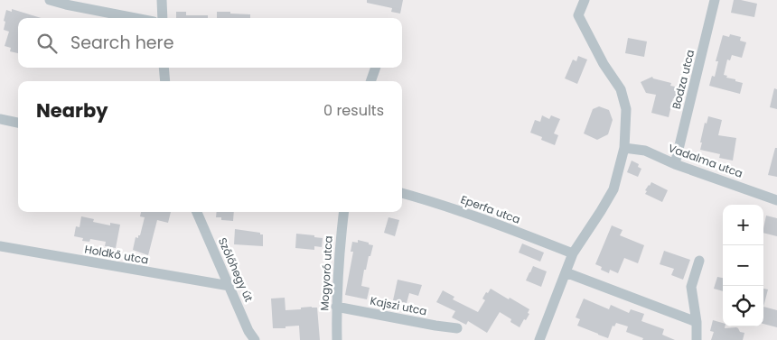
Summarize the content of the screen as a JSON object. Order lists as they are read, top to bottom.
{
  "streets": {
    "street": [
      "Bodza utca",
      "Vadalma utca",
      "Eperfa utca",
      "Holdkő utca",
      "Szőlőhegy út",
      "Mogyoró utca",
      "Kajszi utca"
    ]
  },
  "crossings": [
    ["Bodza utca", "Vadalma utca"],
    ["Holdkő utca", "Szőlőhegy út"],
    ["Mogyoró utca", "Kajszi utca"]
  ],
  "page": {
    "search": "Search here",
    "heading": ["Nearby", "0 results"],
    "map_buttons": ["+", "−"]
  }
}
